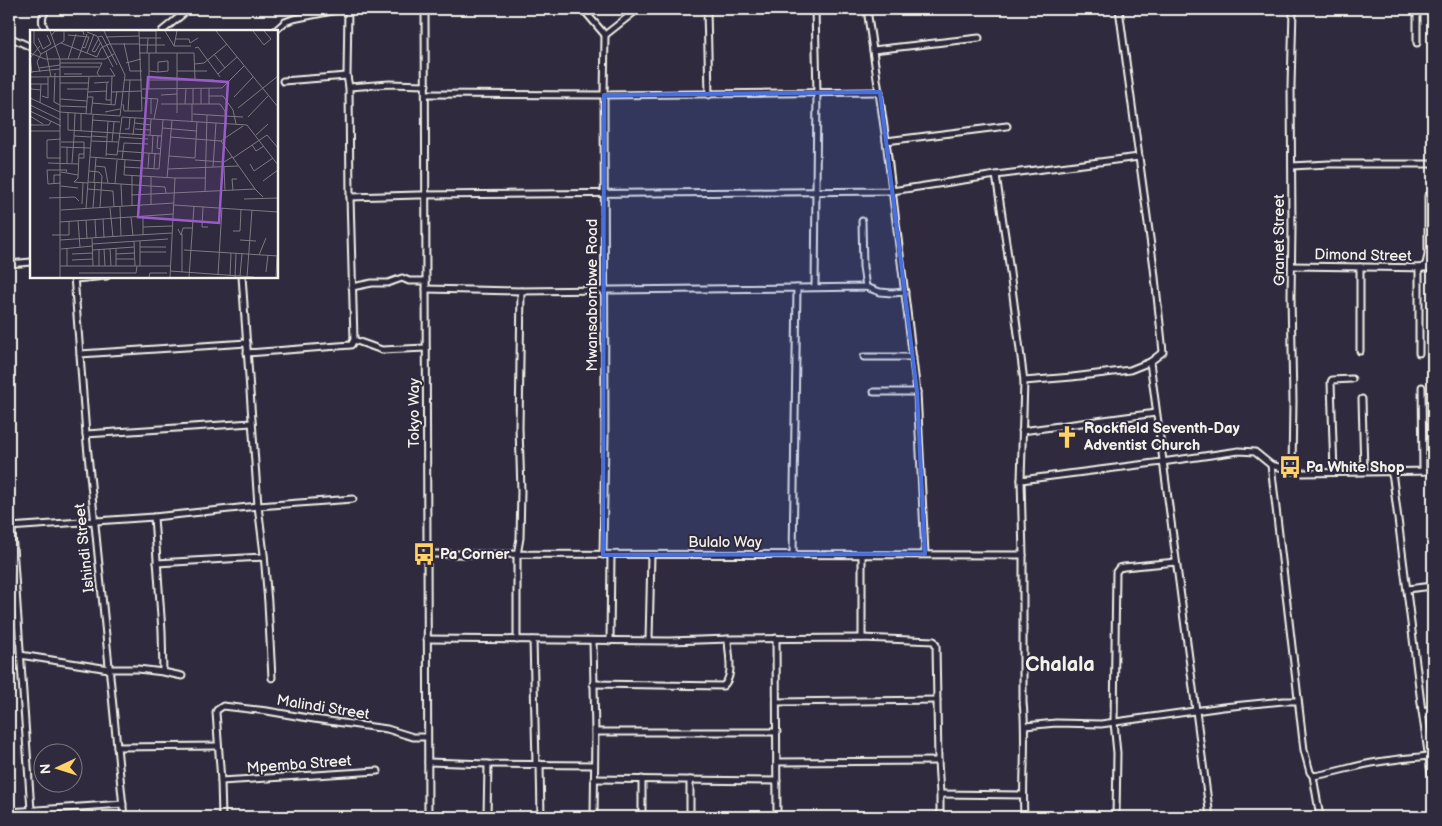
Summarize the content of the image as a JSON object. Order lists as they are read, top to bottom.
{
  "streets": {
    "street": [
      "Granet Street",
      "Dimond Street",
      "Mwansabombwe Road",
      "Tokyo Way",
      "Bulalo Way",
      "Ishindi Street",
      "Malindi Street",
      "Mpemba Street"
    ]
  },
  "crossings": [
    ["Granet Street", "Dimond Street"],
    ["Mwansabombwe Road", "Bulalo Way"],
    ["Tokyo Way", "Bulalo Way"],
    ["Tokyo Way", "Malindi Street"]
  ],
  "districts": ["Chalala"],
  "places": {
    "church": ["Rockfield Seventh-Day Adventist Church"],
    "bus stop": ["Pa White Shop", "Pa Corner"]
  },
  "north": "left"
}
